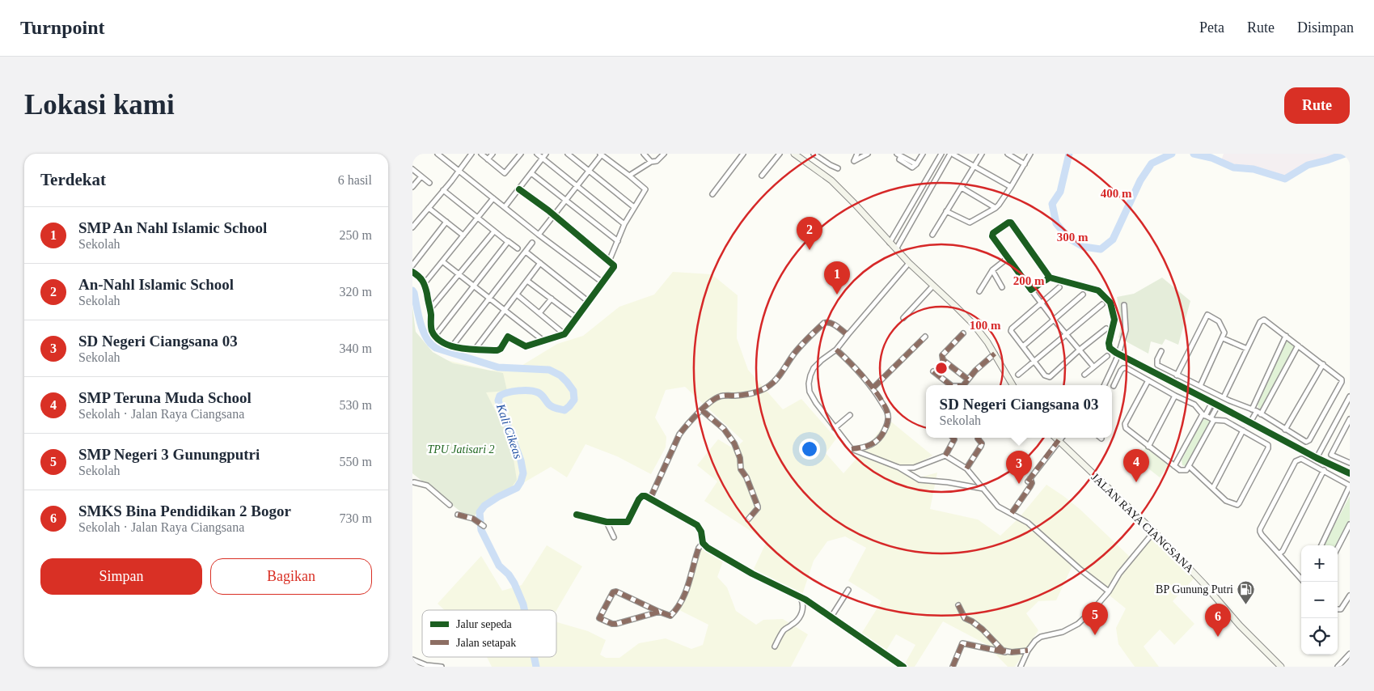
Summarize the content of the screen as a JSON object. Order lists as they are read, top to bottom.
{
  "streets": {
    "main road": ["JALAN RAYA CIANGSANA"]
  },
  "water": ["Kali Cikeas"],
  "parks": ["TPU Jatisari 2"],
  "places": {
    "fuel station": ["BP Gunung Putri"]
  },
  "legend": ["Jalur sepeda", "Jalan setapak"],
  "page": {
    "header": "Turnpoint",
    "nav": ["Peta", "Rute", "Disimpan"],
    "buttons": [
      "Rute",
      ["Simpan", "Bagikan"]
    ],
    "title": "Lokasi kami",
    "heading": ["Terdekat", "6 hasil"],
    "list": [
      {
        "mark": "1",
        "name": "SMP An Nahl Islamic School",
        "note": "Sekolah",
        "value": "250 m"
      },
      {
        "mark": "2",
        "name": "An-Nahl Islamic School",
        "note": "Sekolah",
        "value": "320 m"
      },
      {
        "mark": "3",
        "name": "SD Negeri Ciangsana 03",
        "note": "Sekolah",
        "value": "340 m"
      },
      {
        "mark": "4",
        "name": "SMP Teruna Muda School",
        "note": "Sekolah · Jalan Raya Ciangsana",
        "value": "530 m"
      },
      {
        "mark": "5",
        "name": "SMP Negeri 3 Gunungputri",
        "note": "Sekolah",
        "value": "550 m"
      },
      {
        "mark": "6",
        "name": "SMKS Bina Pendidikan 2 Bogor",
        "note": "Sekolah · Jalan Raya Ciangsana",
        "value": "730 m"
      }
    ],
    "pins": [
      "2",
      "1",
      "4",
      "3",
      "5",
      "6"
    ],
    "popup": ["SD Negeri Ciangsana 03", "Sekolah"],
    "map_buttons": ["+", "−"]
  },
  "rings": [
    "400 m",
    "300 m",
    "200 m",
    "100 m"
  ]
}
